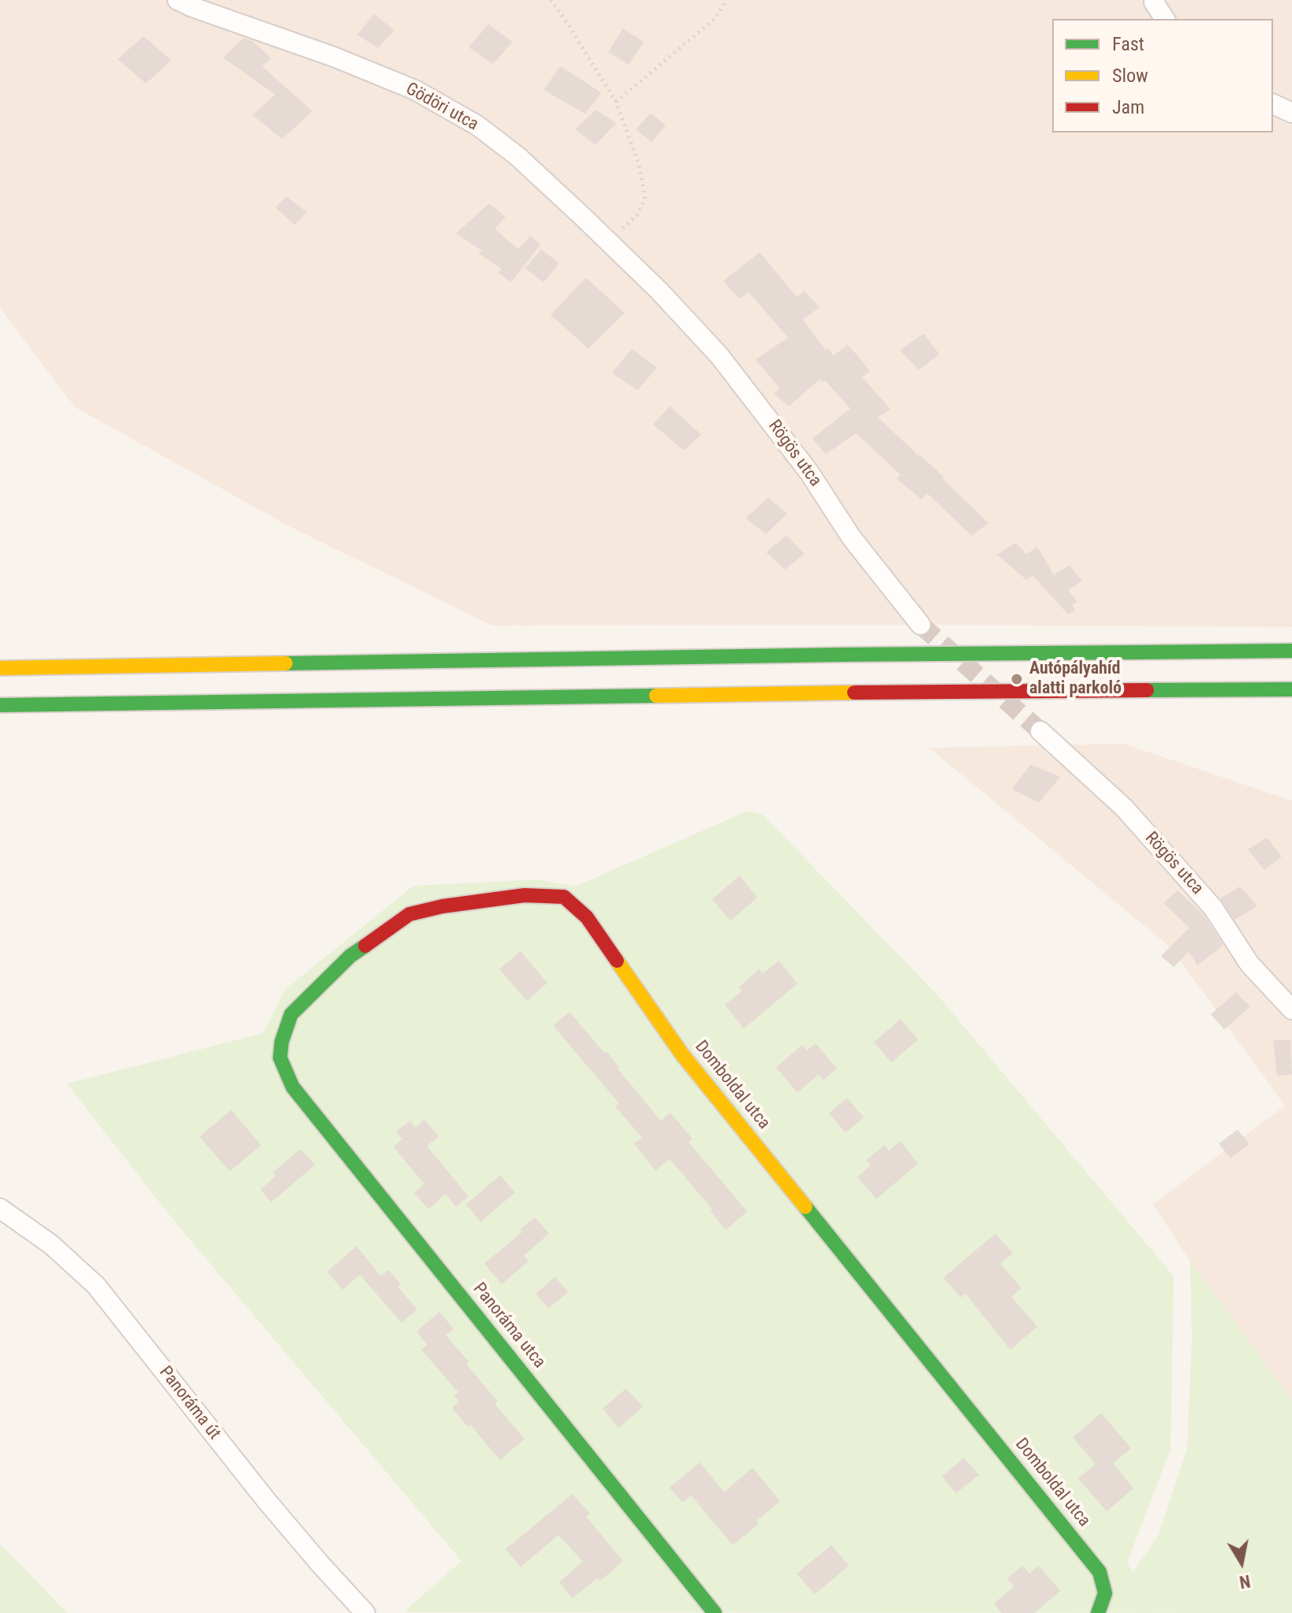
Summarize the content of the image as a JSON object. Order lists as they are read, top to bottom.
{
  "streets": {
    "main road": ["Domboldal utca", "Panoráma utca"],
    "street": ["Gödöri utca", "Rögös utca", "Panoráma út"]
  },
  "crossings": [
    ["Gödöri utca", "Rögös utca"],
    ["Domboldal utca", "Panoráma utca"]
  ],
  "places": ["Autópályahíd alatti parkoló"],
  "legend": ["Fast", "Slow", "Jam"],
  "north": "bottom"
}
